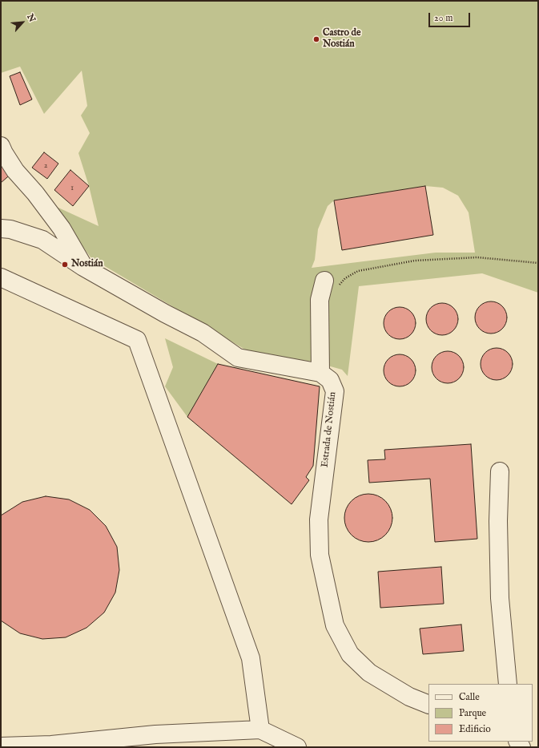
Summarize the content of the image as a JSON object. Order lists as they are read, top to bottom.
{
  "streets": {
    "street": ["Estrada de Nostián"]
  },
  "places": ["Castro de Nostián", "Nostián"],
  "house_numbers": ["2", "1"],
  "legend": ["Calle", "Parque", "Edificio"],
  "scale_bar": "20 m",
  "north": "top right"
}
